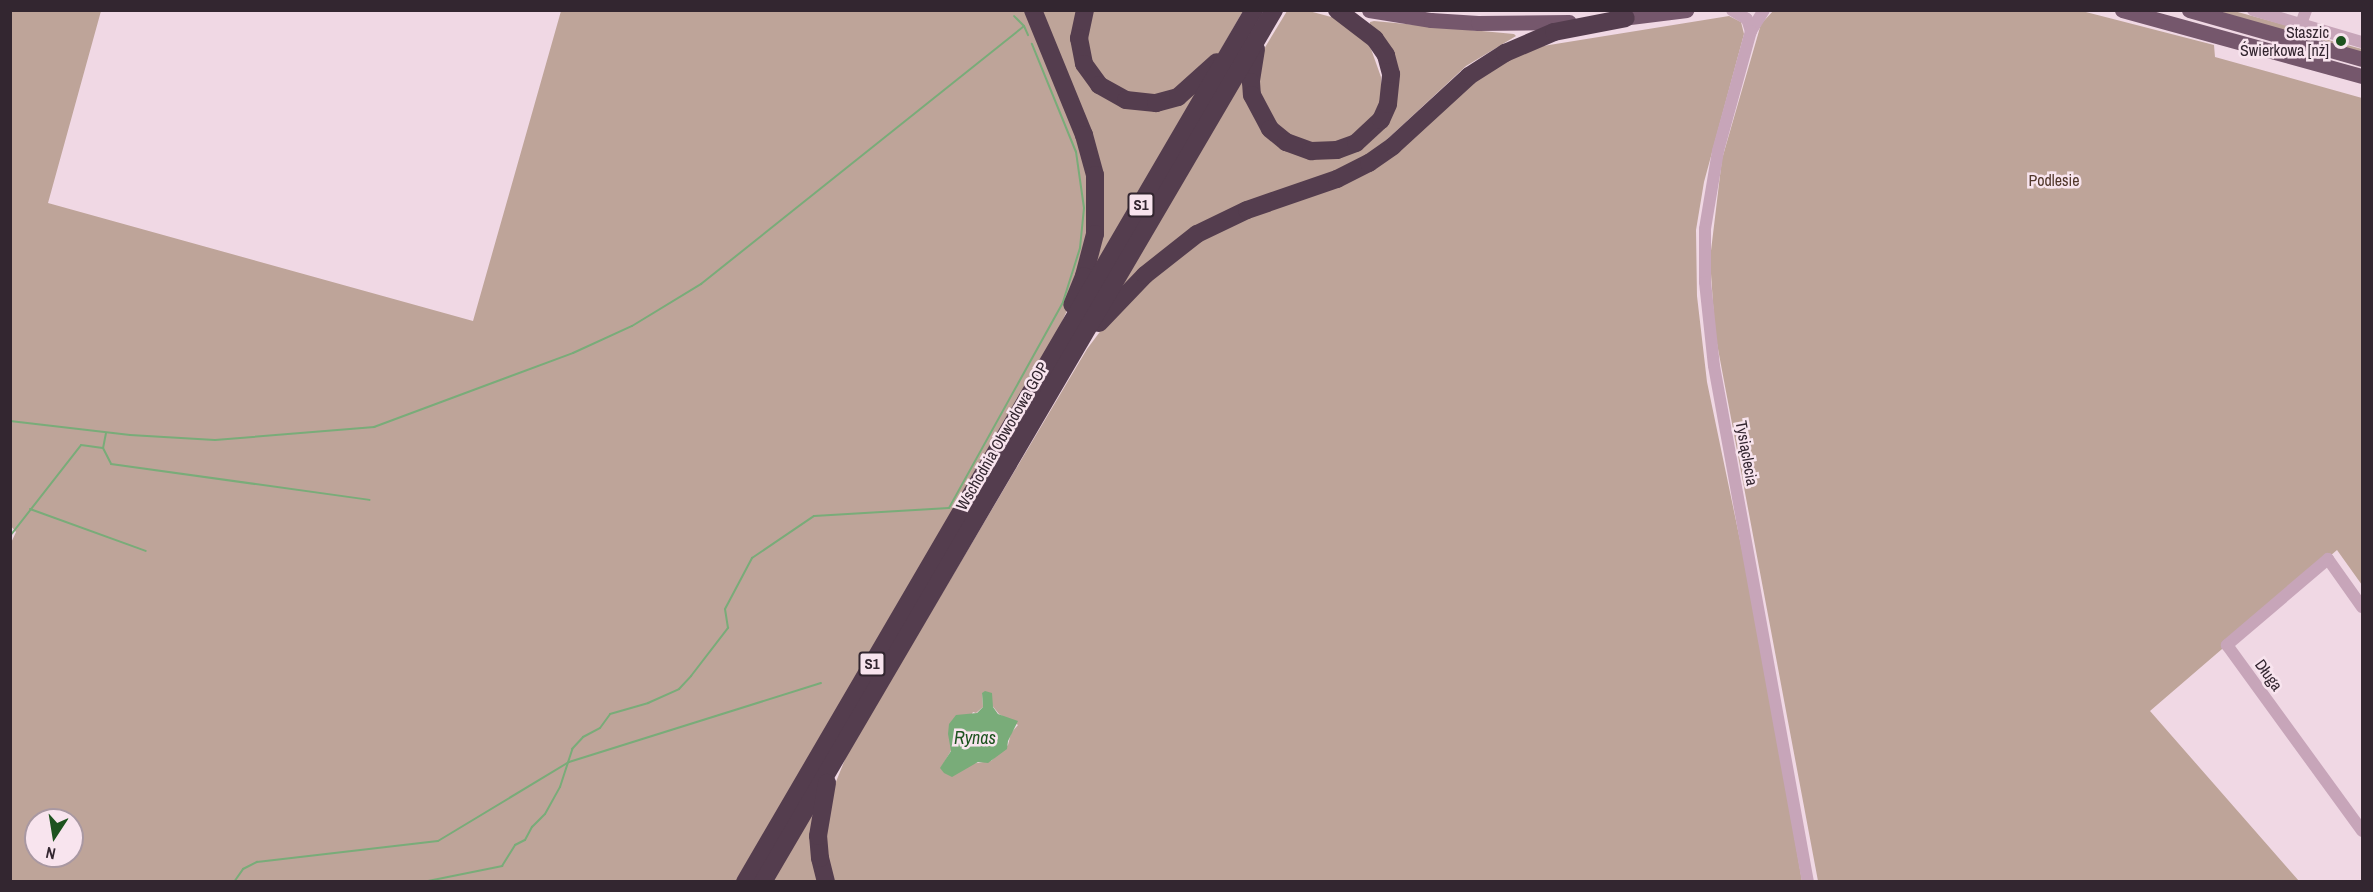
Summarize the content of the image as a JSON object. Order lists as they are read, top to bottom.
{
  "streets": {
    "highway": ["S1", "Wschodnia Obwodowa GOP"],
    "street": ["Tysiąclecia", "Długa"]
  },
  "water": ["Rynas"],
  "parks": ["Podlesie"],
  "places": ["Staszic Świerkowa [nż]"],
  "north": "bottom"
}
